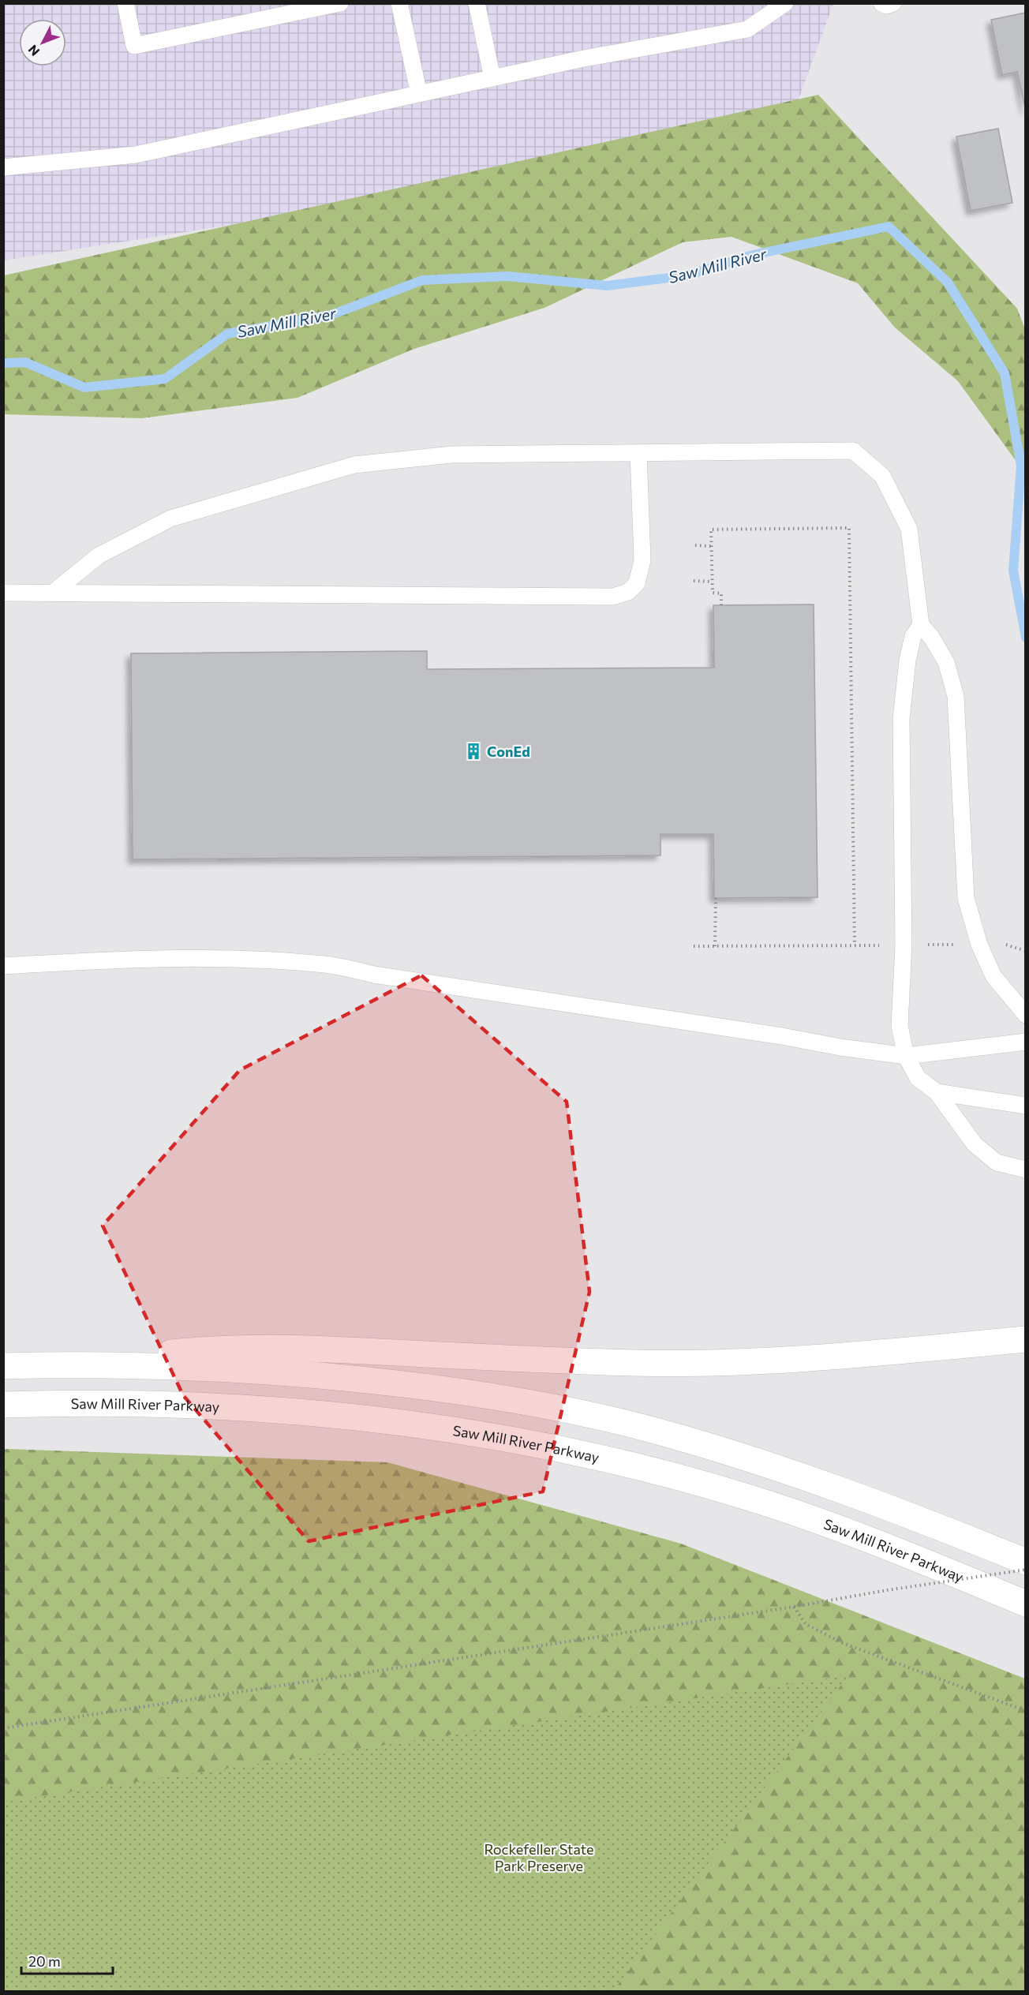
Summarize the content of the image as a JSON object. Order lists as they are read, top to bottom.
{
  "streets": {
    "highway": ["Saw Mill River Parkway"]
  },
  "water": ["Saw Mill River"],
  "parks": ["Rockefeller State Park Preserve"],
  "places": {
    "building": ["ConEd"]
  },
  "scale_bar": "20 m",
  "north": "bottom left"
}
